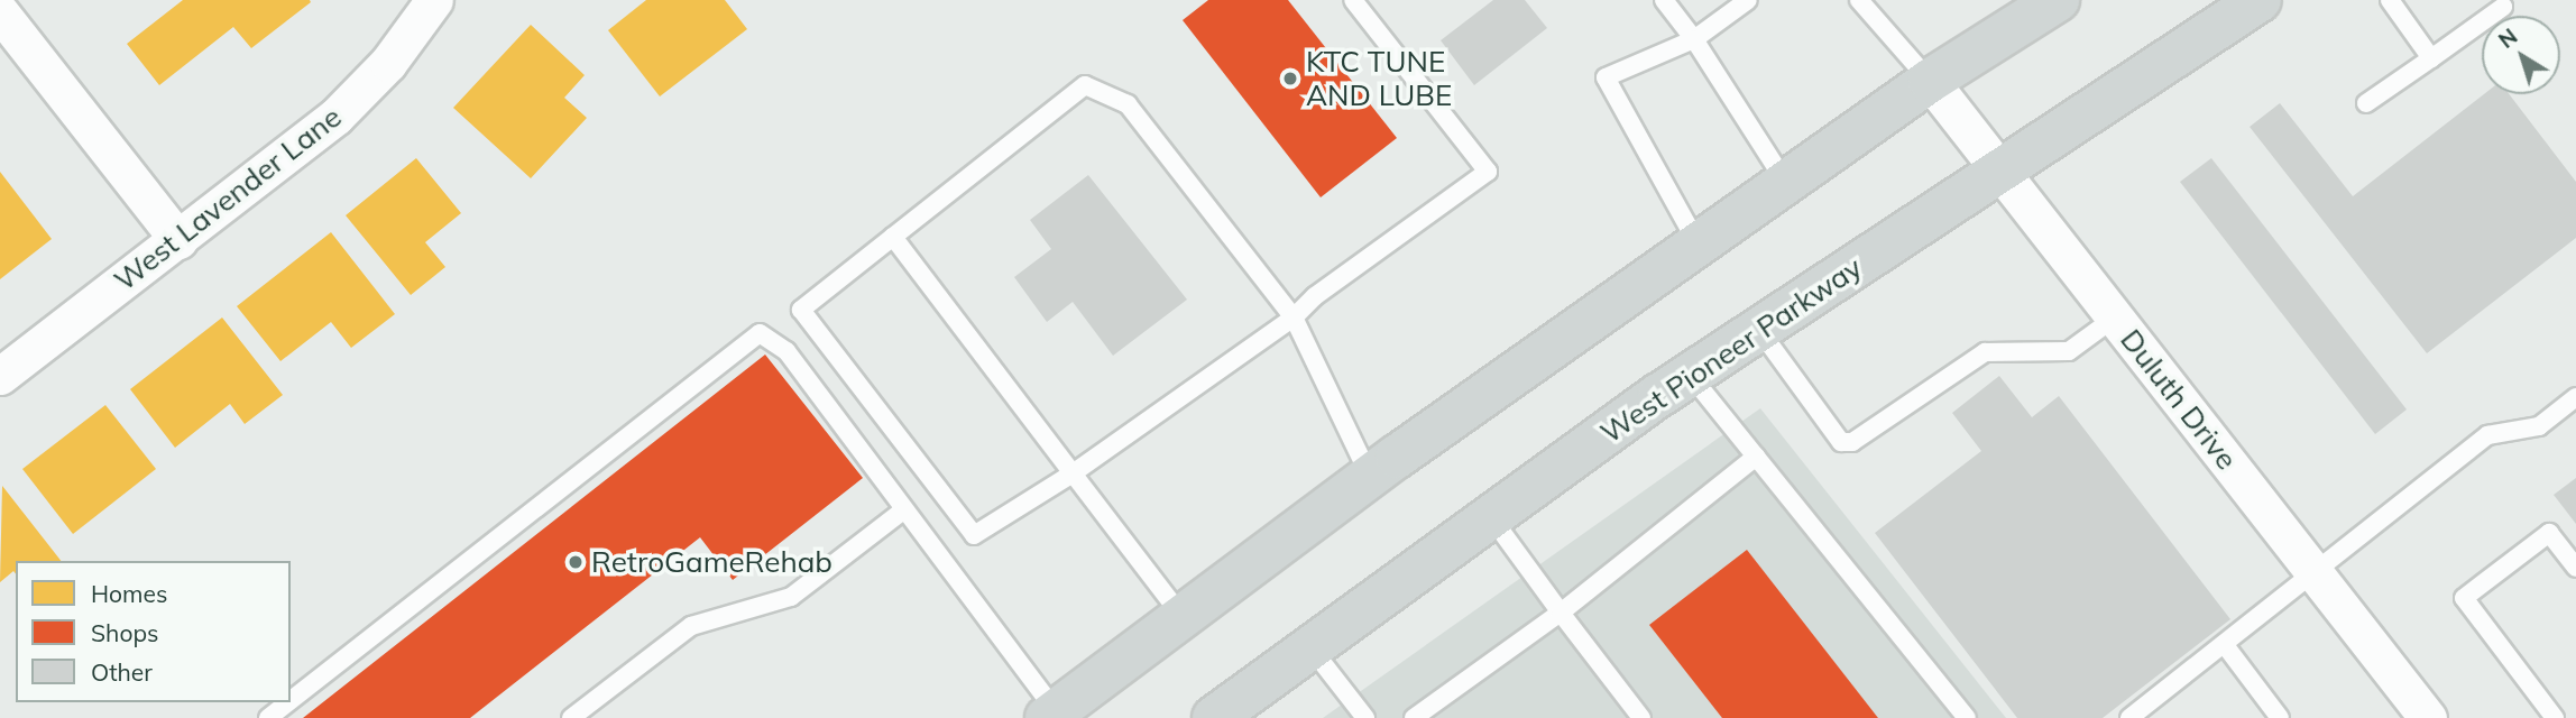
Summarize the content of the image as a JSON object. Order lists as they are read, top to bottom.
{
  "streets": {
    "main road": ["West Pioneer Parkway"],
    "street": ["West Lavender Lane", "Duluth Drive"]
  },
  "crossings": [
    ["West Pioneer Parkway", "Duluth Drive"]
  ],
  "places": ["KTC TUNE AND LUBE", "RetroGameRehab"],
  "legend": ["Homes", "Shops", "Other"],
  "north": "top left"
}
